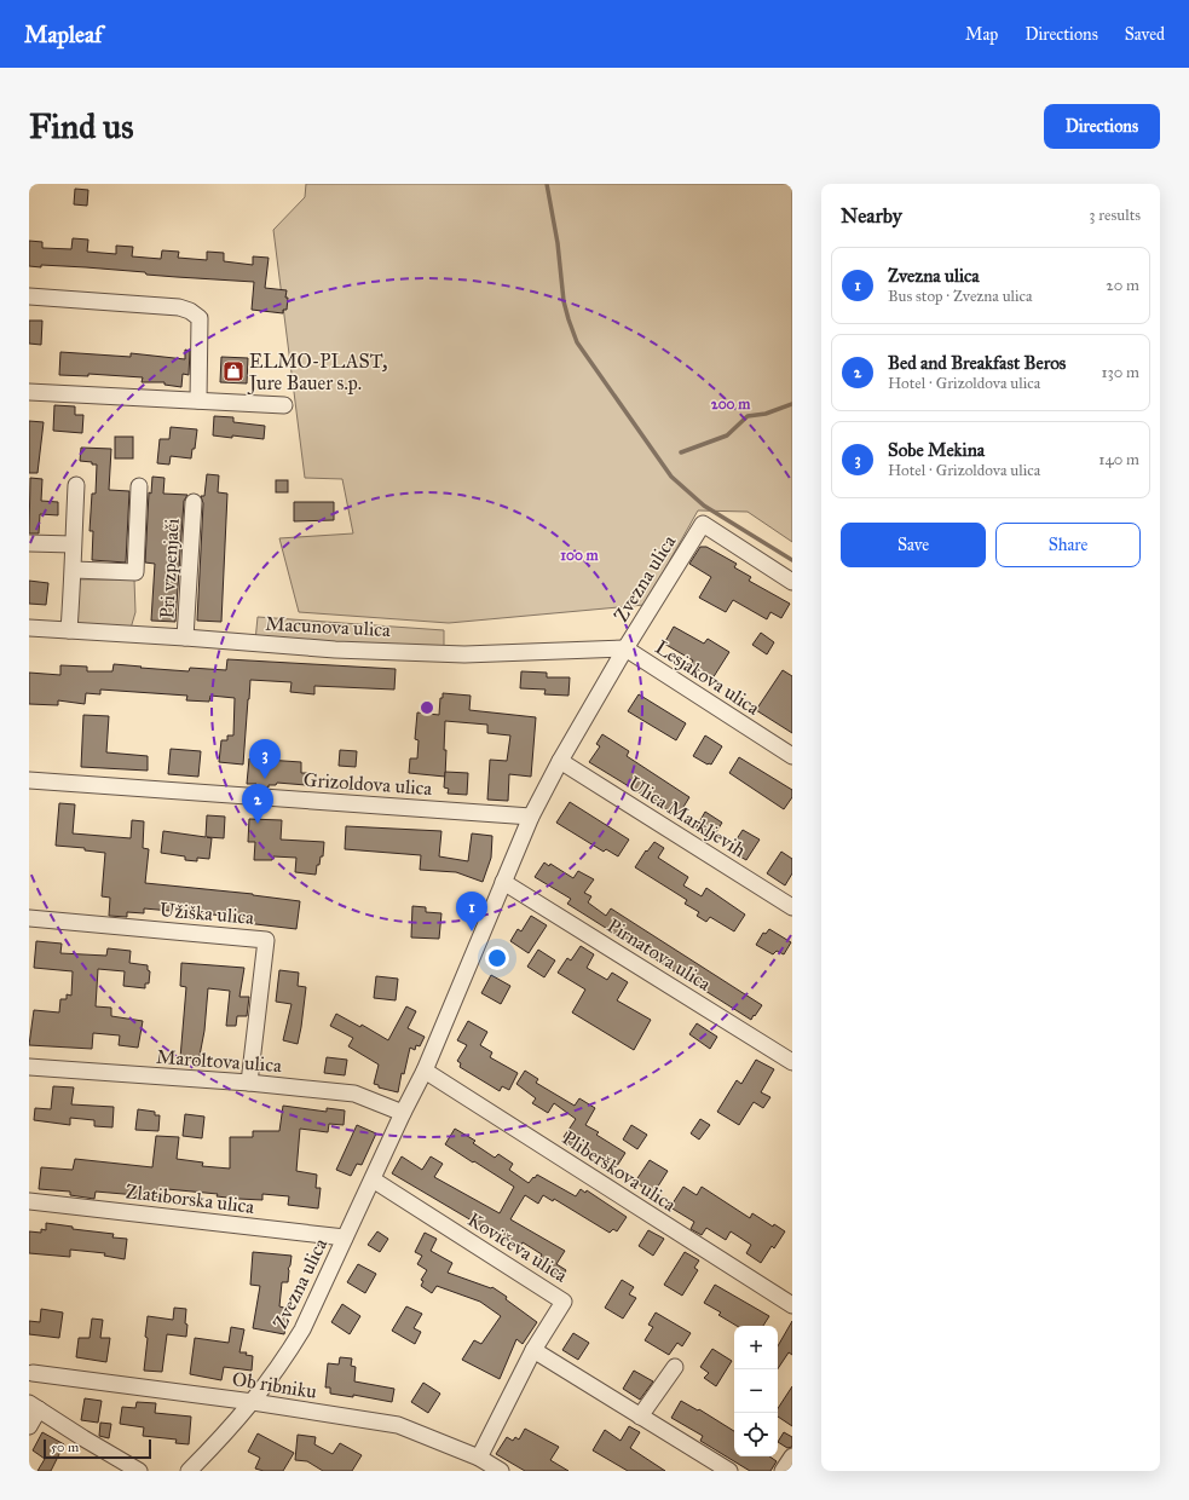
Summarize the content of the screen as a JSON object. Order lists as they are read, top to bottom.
{
  "streets": {
    "street": [
      "Pri vzpenjači",
      "Zvezna ulica",
      "Macunova ulica",
      "Lesjakova ulica",
      "Grizoldova ulica",
      "Ulica Markljevih",
      "Užiška ulica",
      "Pirnatova ulica",
      "Maroltova ulica",
      "Pliberškova ulica",
      "Zlatiborska ulica",
      "Kovičeva ulica",
      "Ob ribniku"
    ]
  },
  "crossings": [
    ["Pri vzpenjači", "Macunova ulica"],
    ["Zvezna ulica", "Macunova ulica"],
    ["Zvezna ulica", "Lesjakova ulica"],
    ["Zvezna ulica", "Grizoldova ulica"],
    ["Zvezna ulica", "Ulica Markljevih"],
    ["Zvezna ulica", "Pirnatova ulica"],
    ["Zvezna ulica", "Maroltova ulica"],
    ["Zvezna ulica", "Pliberškova ulica"],
    ["Zvezna ulica", "Zlatiborska ulica"],
    ["Zvezna ulica", "Kovičeva ulica"],
    ["Zvezna ulica", "Ob ribniku"],
    ["Macunova ulica", "Lesjakova ulica"],
    ["Užiška ulica", "Maroltova ulica"],
    ["Kovičeva ulica", "Ob ribniku"]
  ],
  "places": {
    "shop": ["ELMO-PLAST, Jure Bauer s.p."]
  },
  "scale_bar": "50 m",
  "page": {
    "header": "Mapleaf",
    "nav": ["Map", "Directions", "Saved"],
    "buttons": [
      "Directions",
      ["Save", "Share"]
    ],
    "title": "Find us",
    "heading": ["Nearby", "3 results"],
    "list": [
      {
        "mark": "1",
        "name": "Zvezna ulica",
        "note": "Bus stop · Zvezna ulica",
        "value": "20 m"
      },
      {
        "mark": "2",
        "name": "Bed and Breakfast Beros",
        "note": "Hotel · Grizoldova ulica",
        "value": "130 m"
      },
      {
        "mark": "3",
        "name": "Sobe Mekina",
        "note": "Hotel · Grizoldova ulica",
        "value": "140 m"
      }
    ],
    "pins": ["3", "2", "1"],
    "map_buttons": ["+", "−"],
    "scale": "50 m"
  },
  "rings": ["200 m", "100 m"]
}
